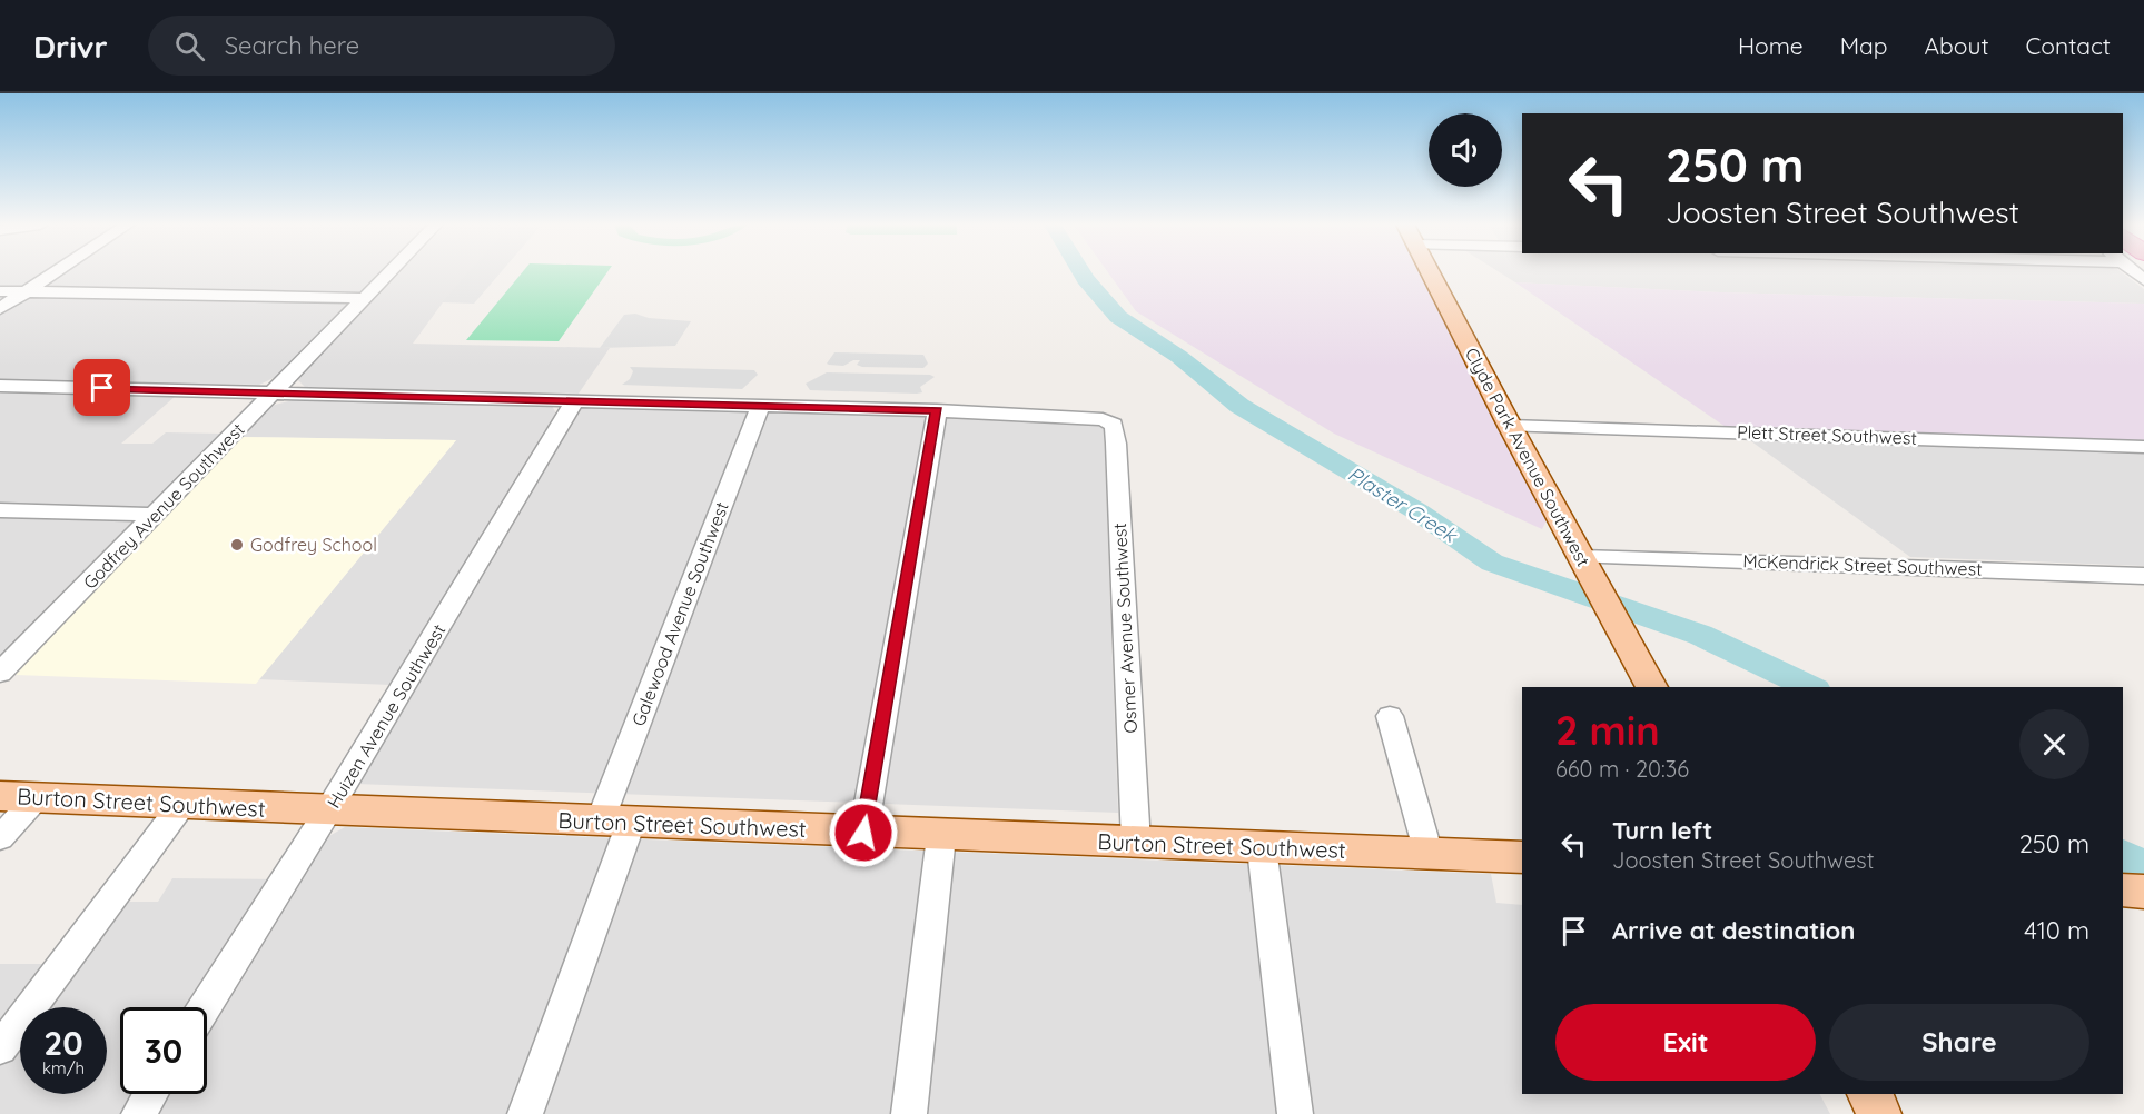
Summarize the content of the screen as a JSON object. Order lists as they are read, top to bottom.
{
  "streets": {
    "main road": ["Clyde Park Avenue Southwest", "Burton Street Southwest"],
    "street": [
      "Plett Street Southwest",
      "Godfrey Avenue Southwest",
      "McKendrick Street Southwest",
      "Galewood Avenue Southwest",
      "Osmer Avenue Southwest",
      "Huizen Avenue Southwest"
    ]
  },
  "crossings": [
    ["Plett Street Southwest", "Clyde Park Avenue Southwest"],
    ["Clyde Park Avenue Southwest", "McKendrick Street Southwest"],
    ["Galewood Avenue Southwest", "Burton Street Southwest"],
    ["Osmer Avenue Southwest", "Burton Street Southwest"],
    ["Huizen Avenue Southwest", "Burton Street Southwest"]
  ],
  "water": ["Plaster Creek"],
  "places": ["Godfrey School"],
  "page": {
    "header": "Drivr",
    "search": "Search here",
    "nav": [
      "Home",
      "Map",
      "About",
      "Contact"
    ],
    "turn": ["250 m", "Joosten Street Southwest"],
    "heading": ["2 min", "660 m · 20:36"],
    "list": [
      {
        "name": "Turn left",
        "note": "Joosten Street Southwest",
        "value": "250 m"
      },
      {
        "name": "Arrive at destination",
        "value": "410 m"
      }
    ],
    "buttons": ["Exit", "Share"],
    "speed": "20 km/h",
    "limit": "30"
  }
}
